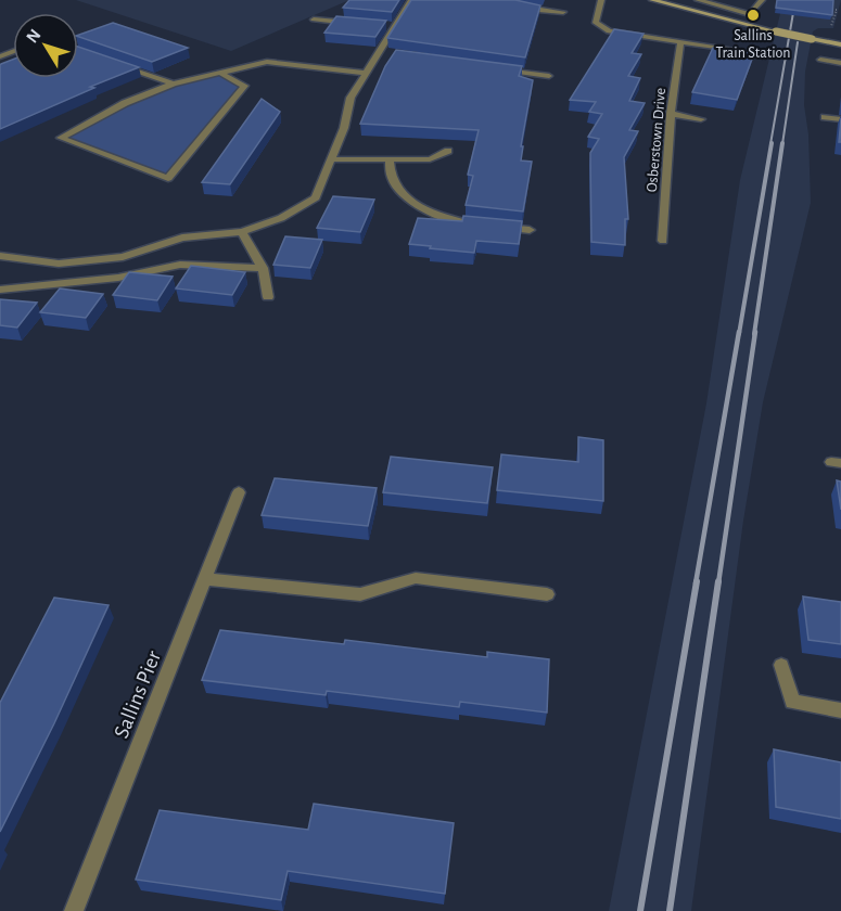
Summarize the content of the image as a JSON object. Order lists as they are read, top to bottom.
{
  "streets": {
    "street": ["Osberstown Drive", "Sallins Pier"]
  },
  "places": ["Sallins Train Station"],
  "north": "top left"
}
